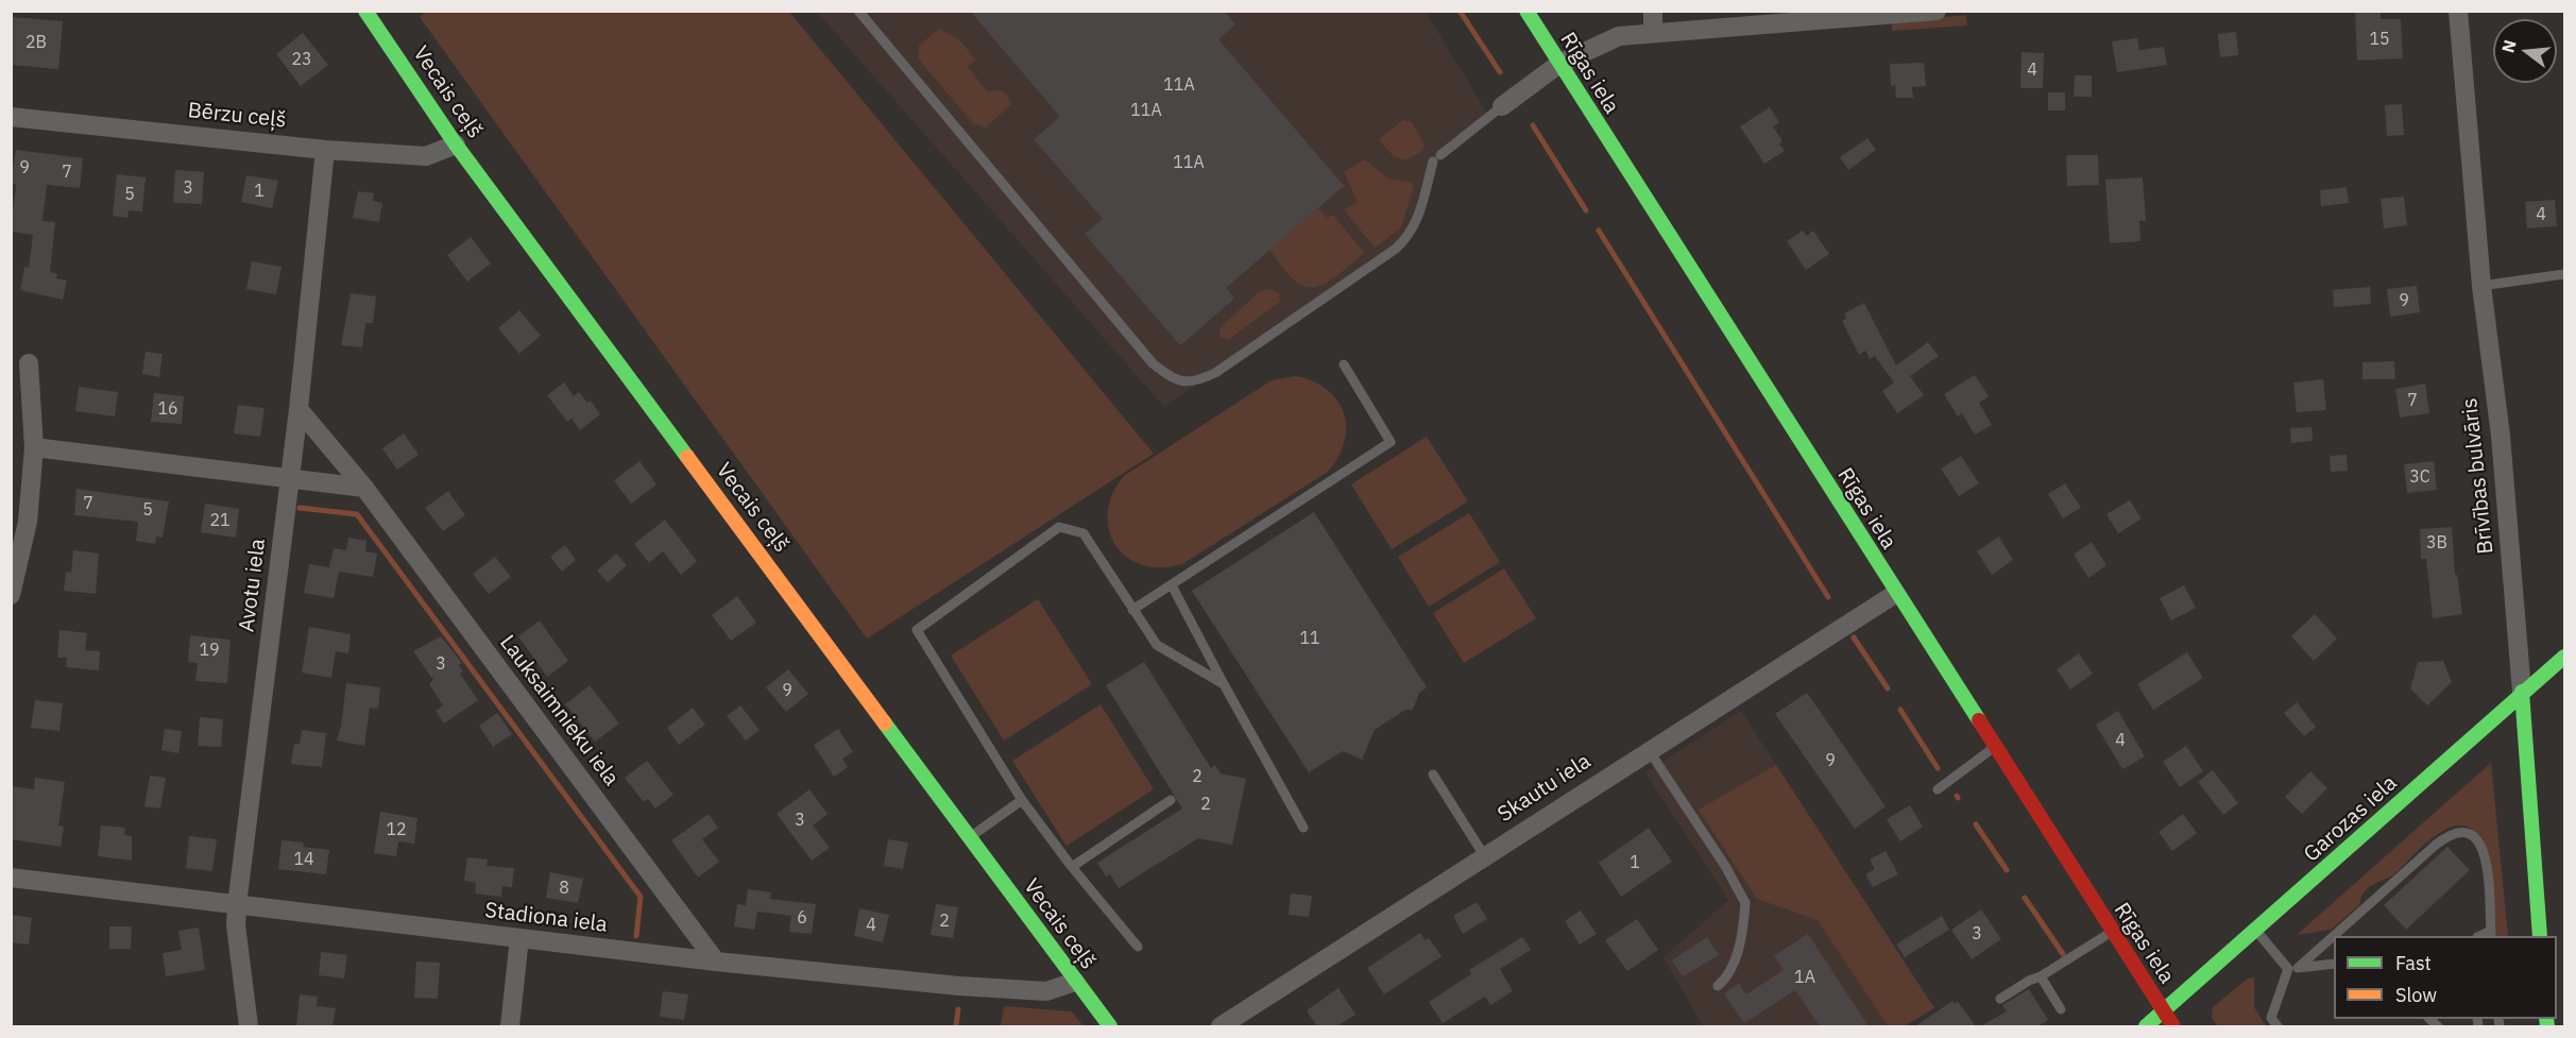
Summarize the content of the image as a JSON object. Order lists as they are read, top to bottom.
{
  "streets": {
    "main road": [
      "Rīgas iela",
      "Vecais ceļš",
      "Brīvības bulvāris",
      "Garozas iela"
    ],
    "street": [
      "Bērzu ceļš",
      "Avotu iela",
      "Lauksaimnieku iela",
      "Skautu iela",
      "Stadiona iela"
    ]
  },
  "crossings": [
    ["Rīgas iela", "Skautu iela"],
    ["Rīgas iela", "Garozas iela"],
    ["Vecais ceļš", "Bērzu ceļš"],
    ["Vecais ceļš", "Stadiona iela"],
    ["Bērzu ceļš", "Avotu iela"],
    ["Brīvības bulvāris", "Garozas iela"],
    ["Avotu iela", "Lauksaimnieku iela"],
    ["Avotu iela", "Stadiona iela"],
    ["Lauksaimnieku iela", "Stadiona iela"]
  ],
  "house_numbers": [
    "15",
    "2B",
    "23",
    "4",
    "11A",
    "11A",
    "11A",
    "9",
    "7",
    "3",
    "1",
    "5",
    "4",
    "9",
    "7",
    "16",
    "3C",
    "7",
    "5",
    "21",
    "3B",
    "11",
    "19",
    "3",
    "9",
    "4",
    "9",
    "2",
    "2",
    "3",
    "12",
    "14",
    "1",
    "8",
    "6",
    "2",
    "4",
    "3",
    "1A"
  ],
  "legend": ["Fast", "Slow"],
  "north": "left"
}
